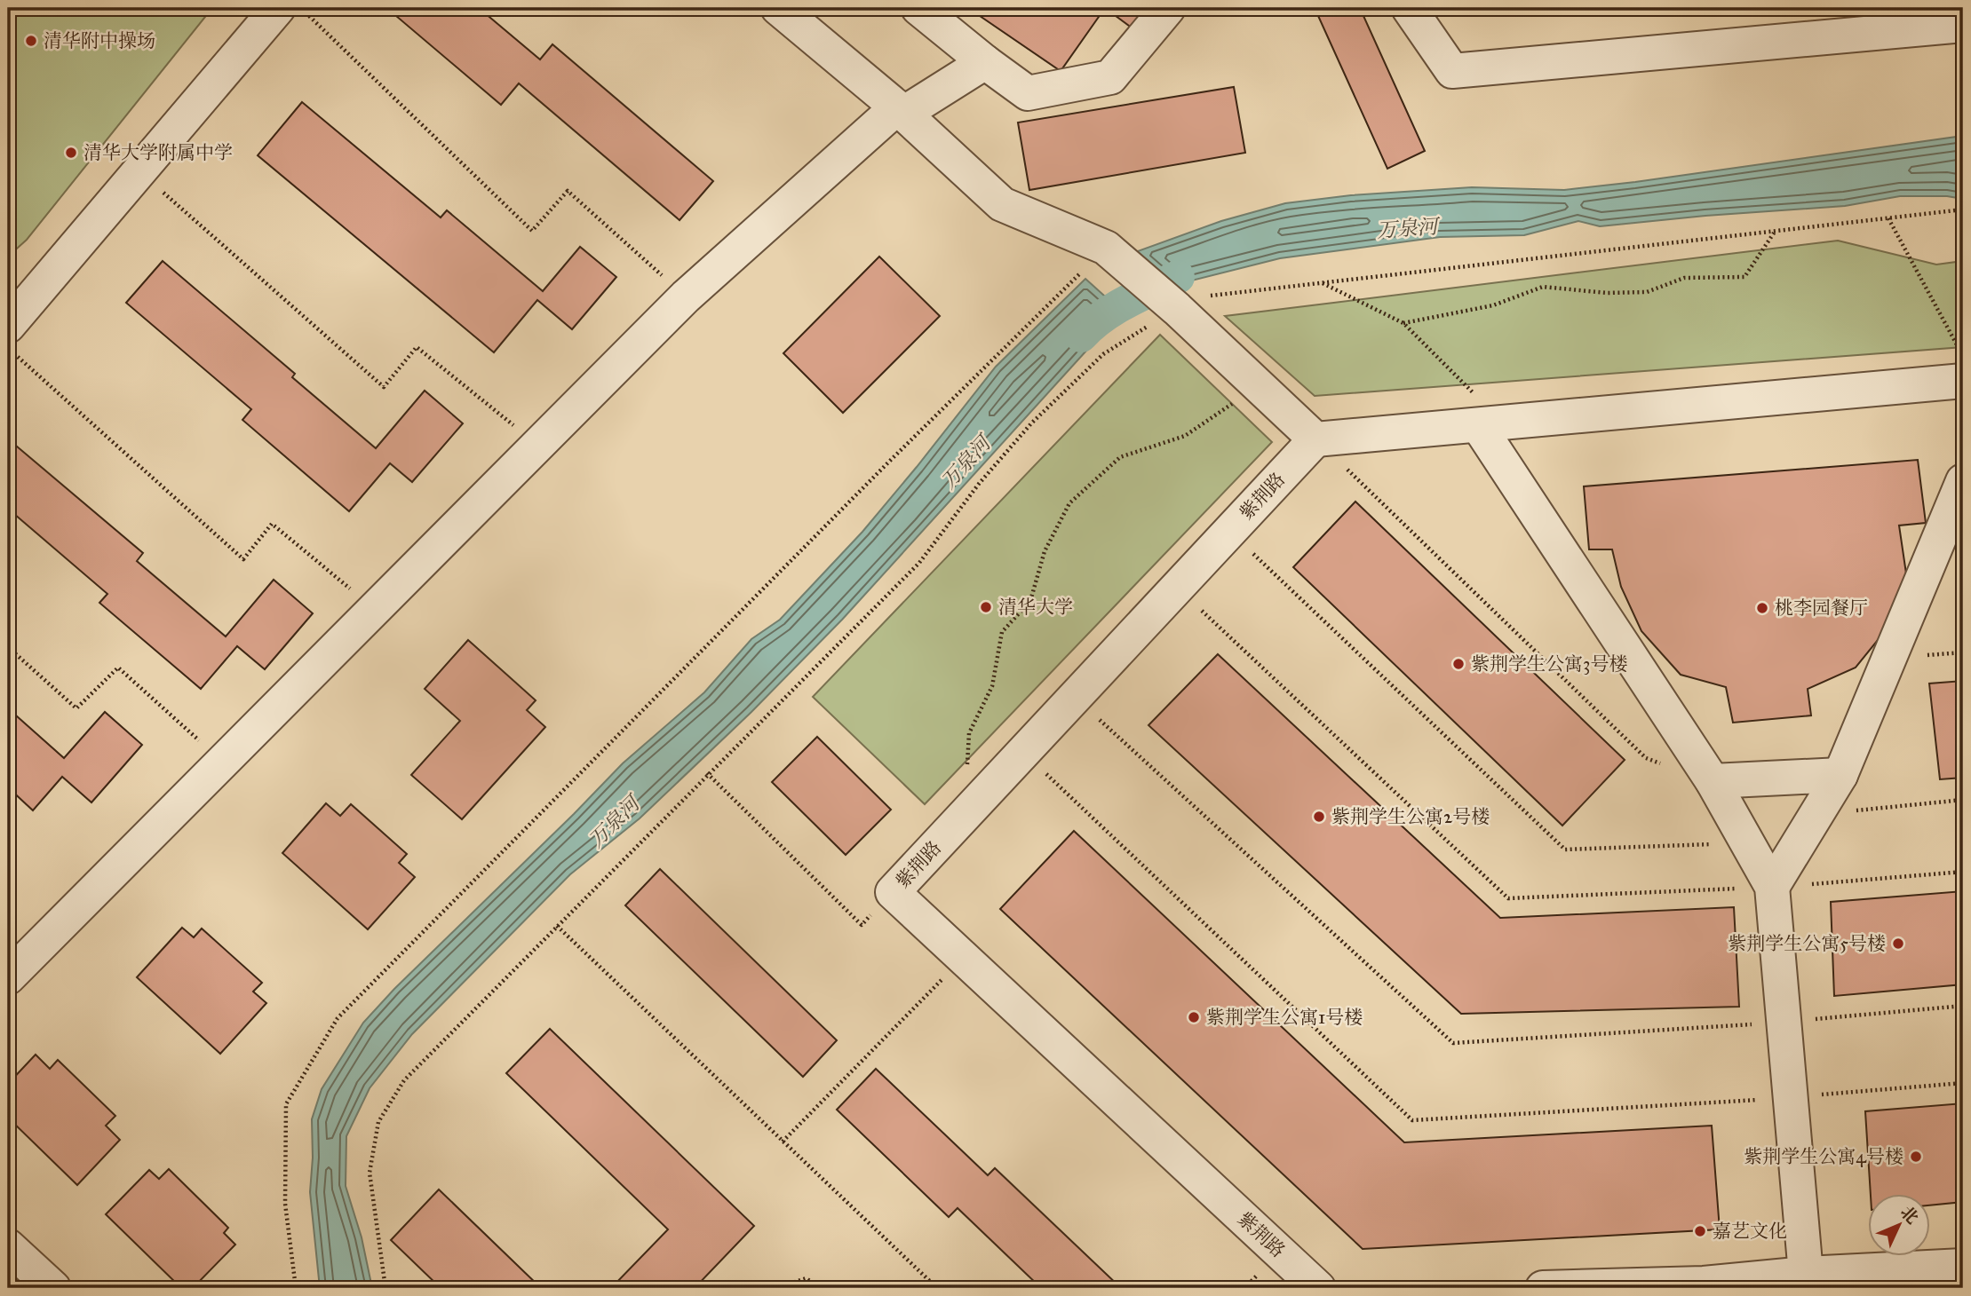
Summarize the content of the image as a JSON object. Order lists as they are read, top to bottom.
{
  "streets": {
    "street": ["紫荆路"]
  },
  "water": ["万泉河"],
  "places": [
    "清华附中操场",
    "清华大学附属中学",
    "清华大学",
    "桃李园餐厅",
    "紫荆学生公寓3号楼",
    "紫荆学生公寓2号楼",
    "紫荆学生公寓5号楼",
    "紫荆学生公寓1号楼",
    "紫荆学生公寓4号楼",
    "嘉艺文化"
  ],
  "north": "top right"
}
